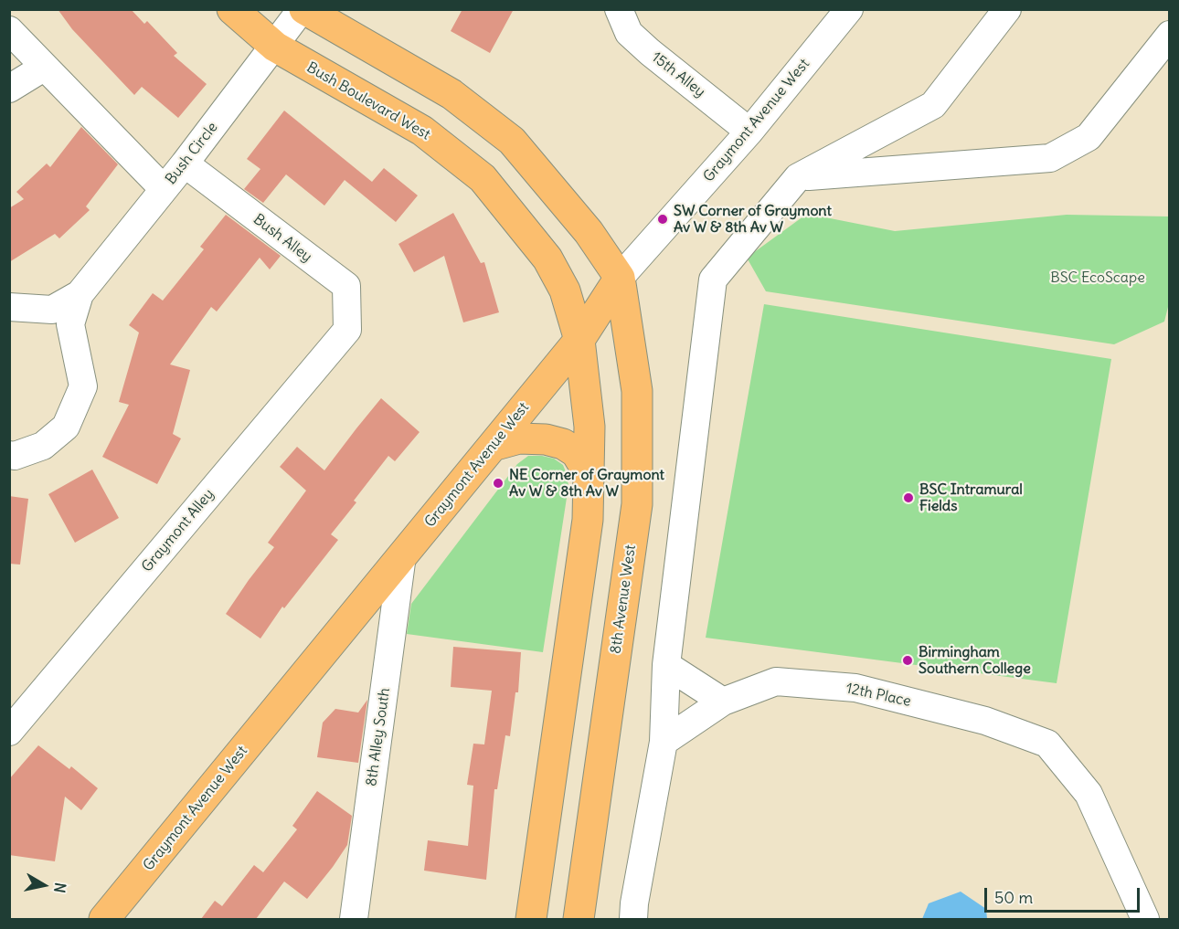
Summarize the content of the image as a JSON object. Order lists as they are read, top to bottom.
{
  "streets": {
    "main road": ["Bush Boulevard West", "Graymont Avenue West", "8th Avenue West"],
    "street": [
      "15th Alley",
      "Bush Circle",
      "Bush Alley",
      "Graymont Alley",
      "12th Place",
      "8th Alley South"
    ]
  },
  "crossings": [
    ["15th Alley", "Graymont Avenue West"],
    ["Bush Boulevard West", "Graymont Avenue West"],
    ["Bush Boulevard West", "Bush Circle"],
    ["Graymont Avenue West", "8th Avenue West"],
    ["Graymont Avenue West", "8th Alley South"],
    ["Bush Circle", "Bush Alley"],
    ["Bush Alley", "Graymont Alley"]
  ],
  "parks": ["BSC EcoScape"],
  "places": [
    "SW Corner of Graymont Av W & 8th Av W",
    "NE Corner of Graymont Av W & 8th Av W",
    "BSC Intramural Fields",
    "Birmingham Southern College"
  ],
  "scale_bar": "50 m",
  "north": "right"
}
